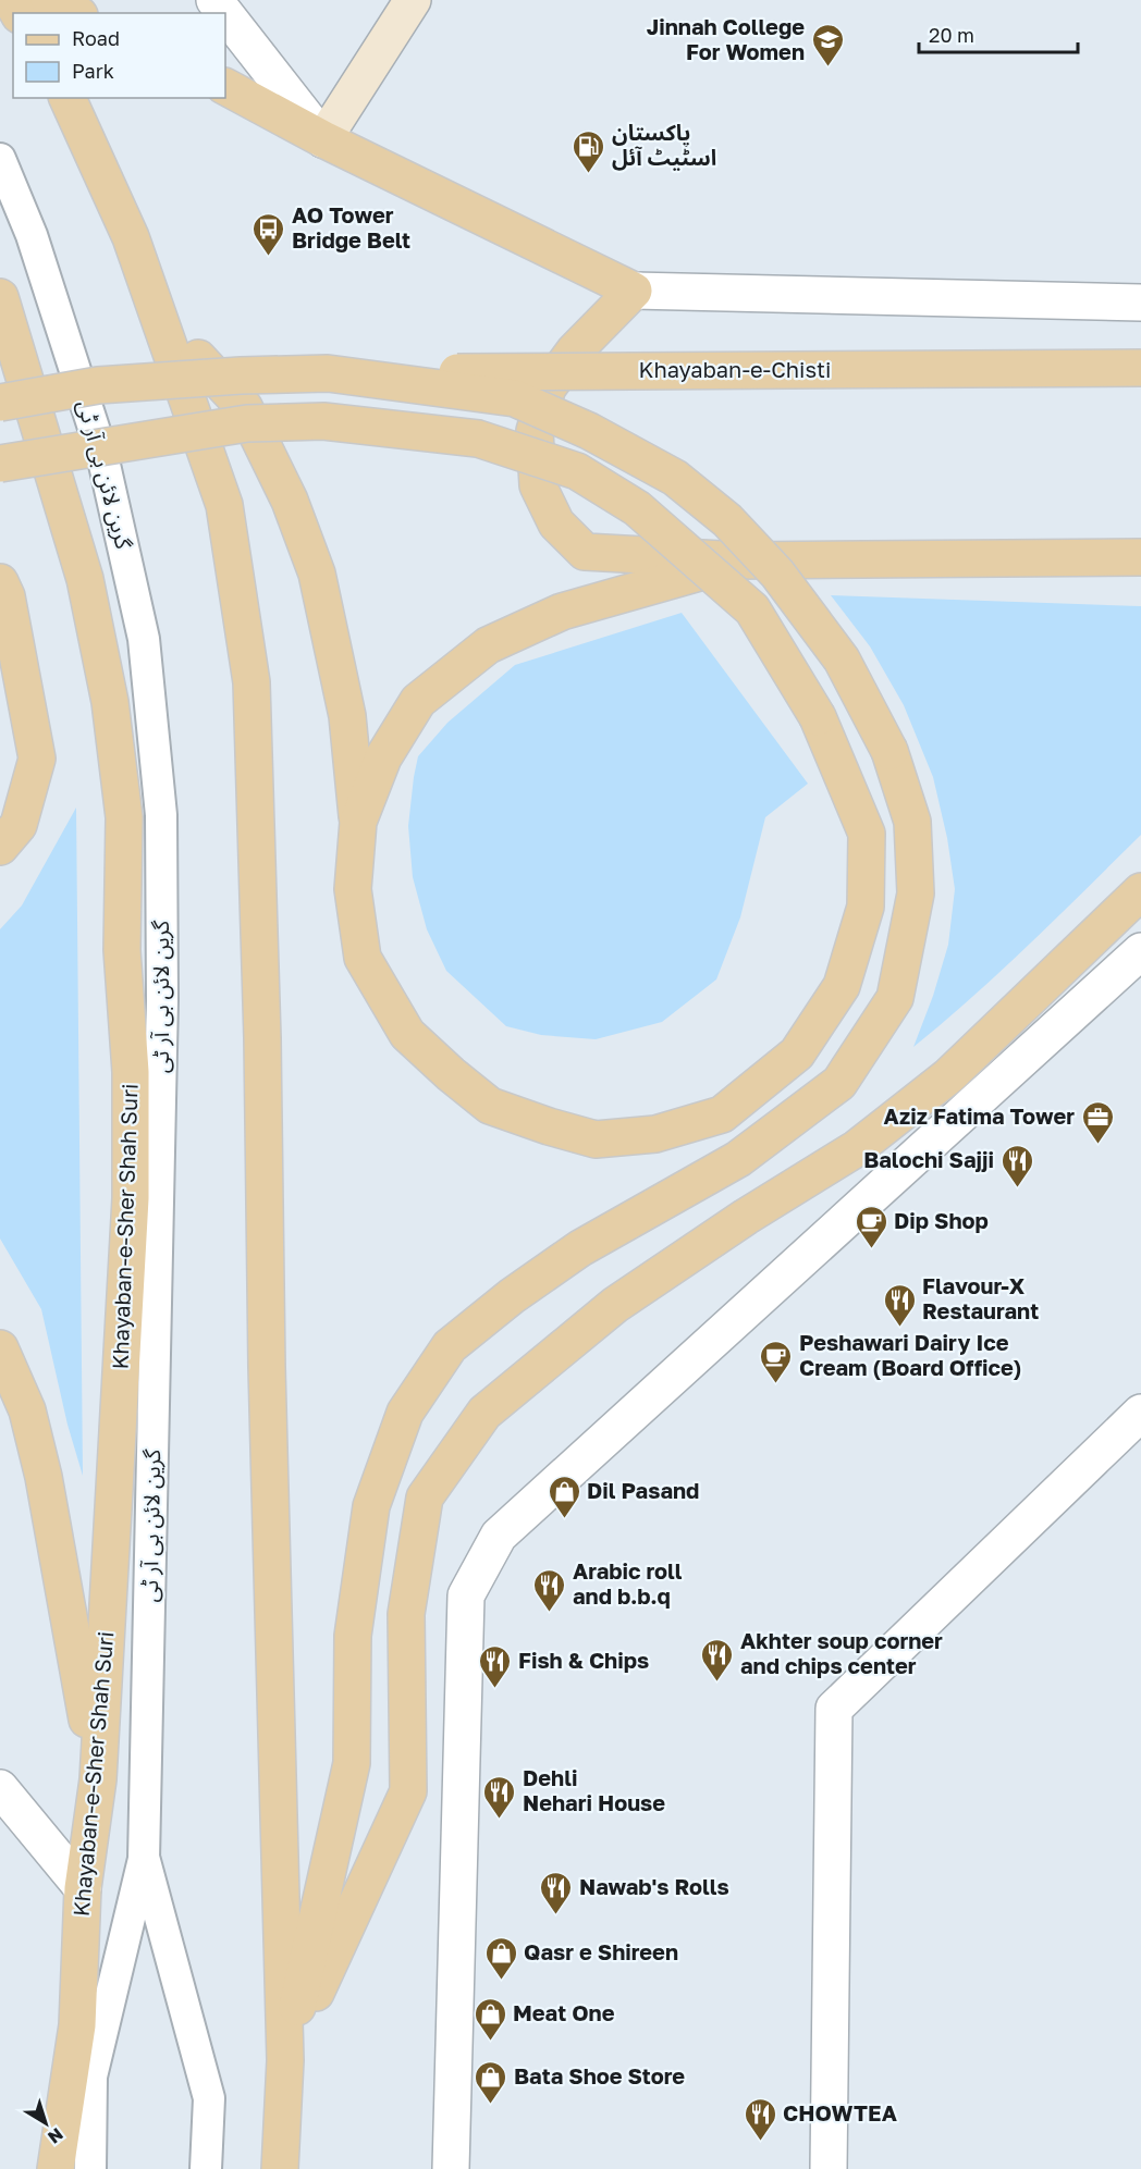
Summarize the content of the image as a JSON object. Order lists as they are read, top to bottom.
{
  "streets": {
    "main road": ["Khayaban-e-Chisti", "Khayaban-e-Sher Shah Suri"],
    "lane": ["گرین لائن بی آر ٹی"]
  },
  "places": {
    "school or university": ["Jinnah College For Women"],
    "fuel station": ["پاکستان اسٹیٹ آئل"],
    "bus stop": ["AO Tower Bridge Belt"],
    "office": ["Aziz Fatima Tower"],
    "restaurant": [
      "Balochi Sajji",
      "Flavour-X Restaurant",
      "Arabic roll and b.b.q",
      "Akhter soup corner and chips center",
      "Fish & Chips",
      "Dehli Nehari House",
      "Nawab's Rolls",
      "CHOWTEA"
    ],
    "cafe": ["Dip Shop", "Peshawari Dairy Ice Cream (Board Office)"],
    "shop": [
      "Dil Pasand",
      "Qasr e Shireen",
      "Meat One",
      "Bata Shoe Store"
    ]
  },
  "legend": ["Road", "Park"],
  "scale_bar": "20 m",
  "north": "bottom right"
}
